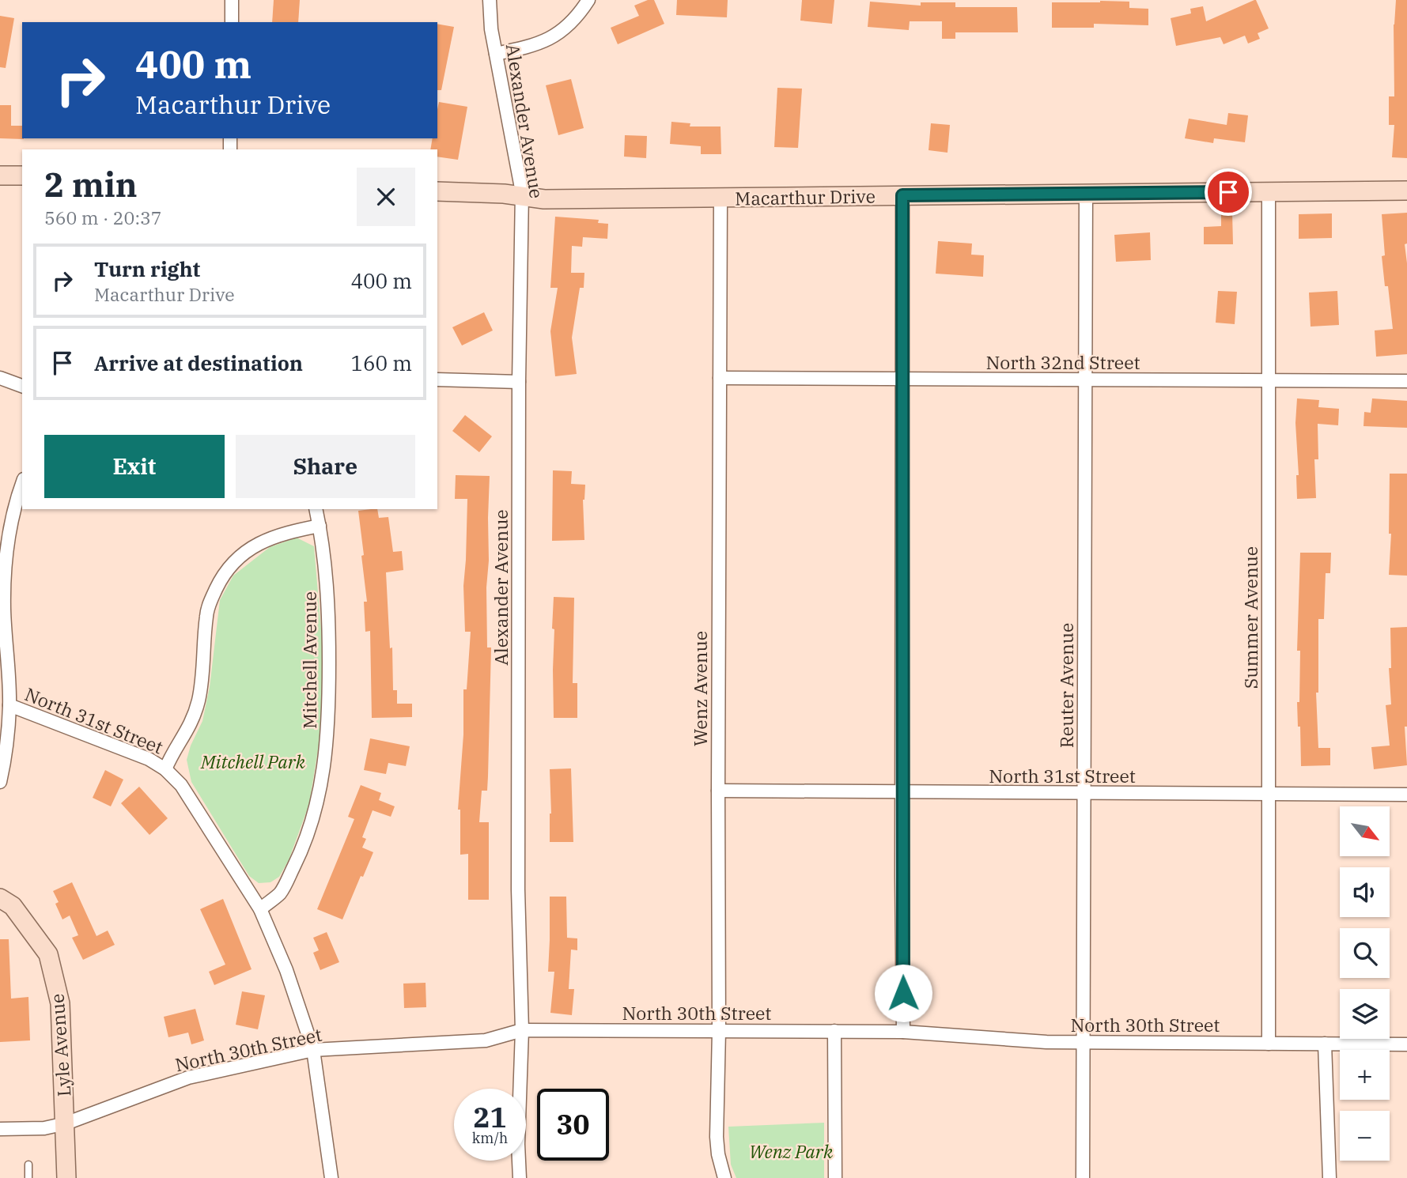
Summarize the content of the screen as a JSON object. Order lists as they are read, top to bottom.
{
  "streets": {
    "main road": ["Macarthur Drive", "Lyle Avenue"],
    "street": [
      "Alexander Avenue",
      "North 32nd Street",
      "Summer Avenue",
      "Mitchell Avenue",
      "Reuter Avenue",
      "Wenz Avenue",
      "North 31st Street",
      "North 30th Street"
    ]
  },
  "crossings": [
    ["Alexander Avenue", "Macarthur Drive"],
    ["Alexander Avenue", "North 30th Street"],
    ["Macarthur Drive", "Summer Avenue"],
    ["Macarthur Drive", "Reuter Avenue"],
    ["Macarthur Drive", "Wenz Avenue"],
    ["North 32nd Street", "Summer Avenue"],
    ["North 32nd Street", "Reuter Avenue"],
    ["North 32nd Street", "Wenz Avenue"],
    ["Summer Avenue", "North 31st Street"],
    ["Summer Avenue", "North 30th Street"],
    ["Reuter Avenue", "North 31st Street"],
    ["Reuter Avenue", "North 30th Street"],
    ["Wenz Avenue", "North 31st Street"],
    ["Wenz Avenue", "North 30th Street"],
    ["North 30th Street", "Lyle Avenue"]
  ],
  "parks": ["Mitchell Park", "Wenz Park"],
  "north": "bottom right",
  "page": {
    "turn": ["400 m", "Macarthur Drive"],
    "heading": ["2 min", "560 m · 20:37"],
    "list": [
      {
        "name": "Turn right",
        "note": "Macarthur Drive",
        "value": "400 m"
      },
      {
        "name": "Arrive at destination",
        "value": "160 m"
      }
    ],
    "buttons": ["Exit", "Share"],
    "map_buttons": ["+", "−"],
    "speed": "21 km/h",
    "limit": "30"
  }
}
